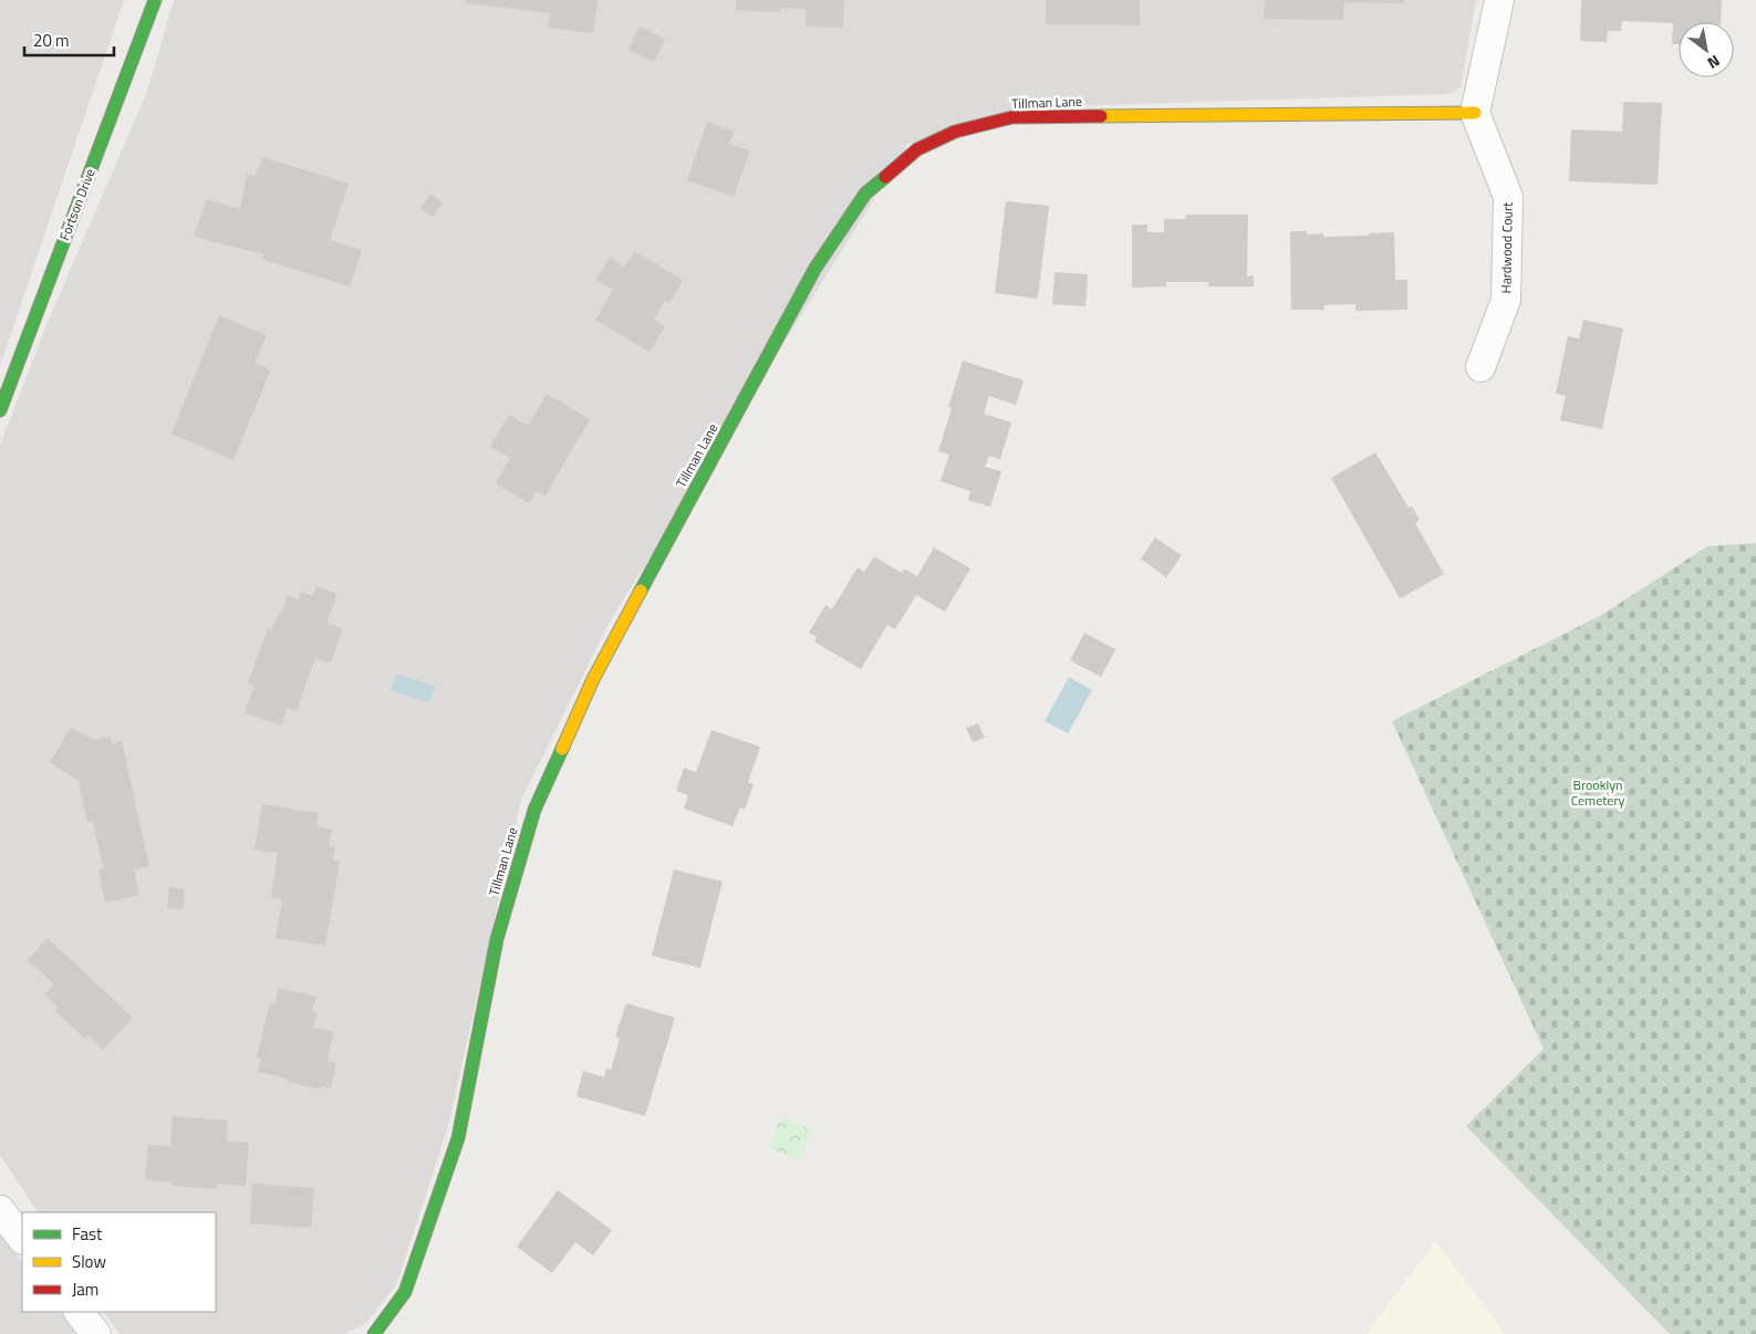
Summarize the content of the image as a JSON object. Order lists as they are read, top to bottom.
{
  "streets": {
    "street": ["Tillman Lane", "Fortson Drive", "Hardwood Court"]
  },
  "crossings": [
    ["Tillman Lane", "Hardwood Court"]
  ],
  "parks": ["Brooklyn Cemetery"],
  "legend": ["Fast", "Slow", "Jam"],
  "scale_bar": "20 m",
  "north": "bottom right"
}
